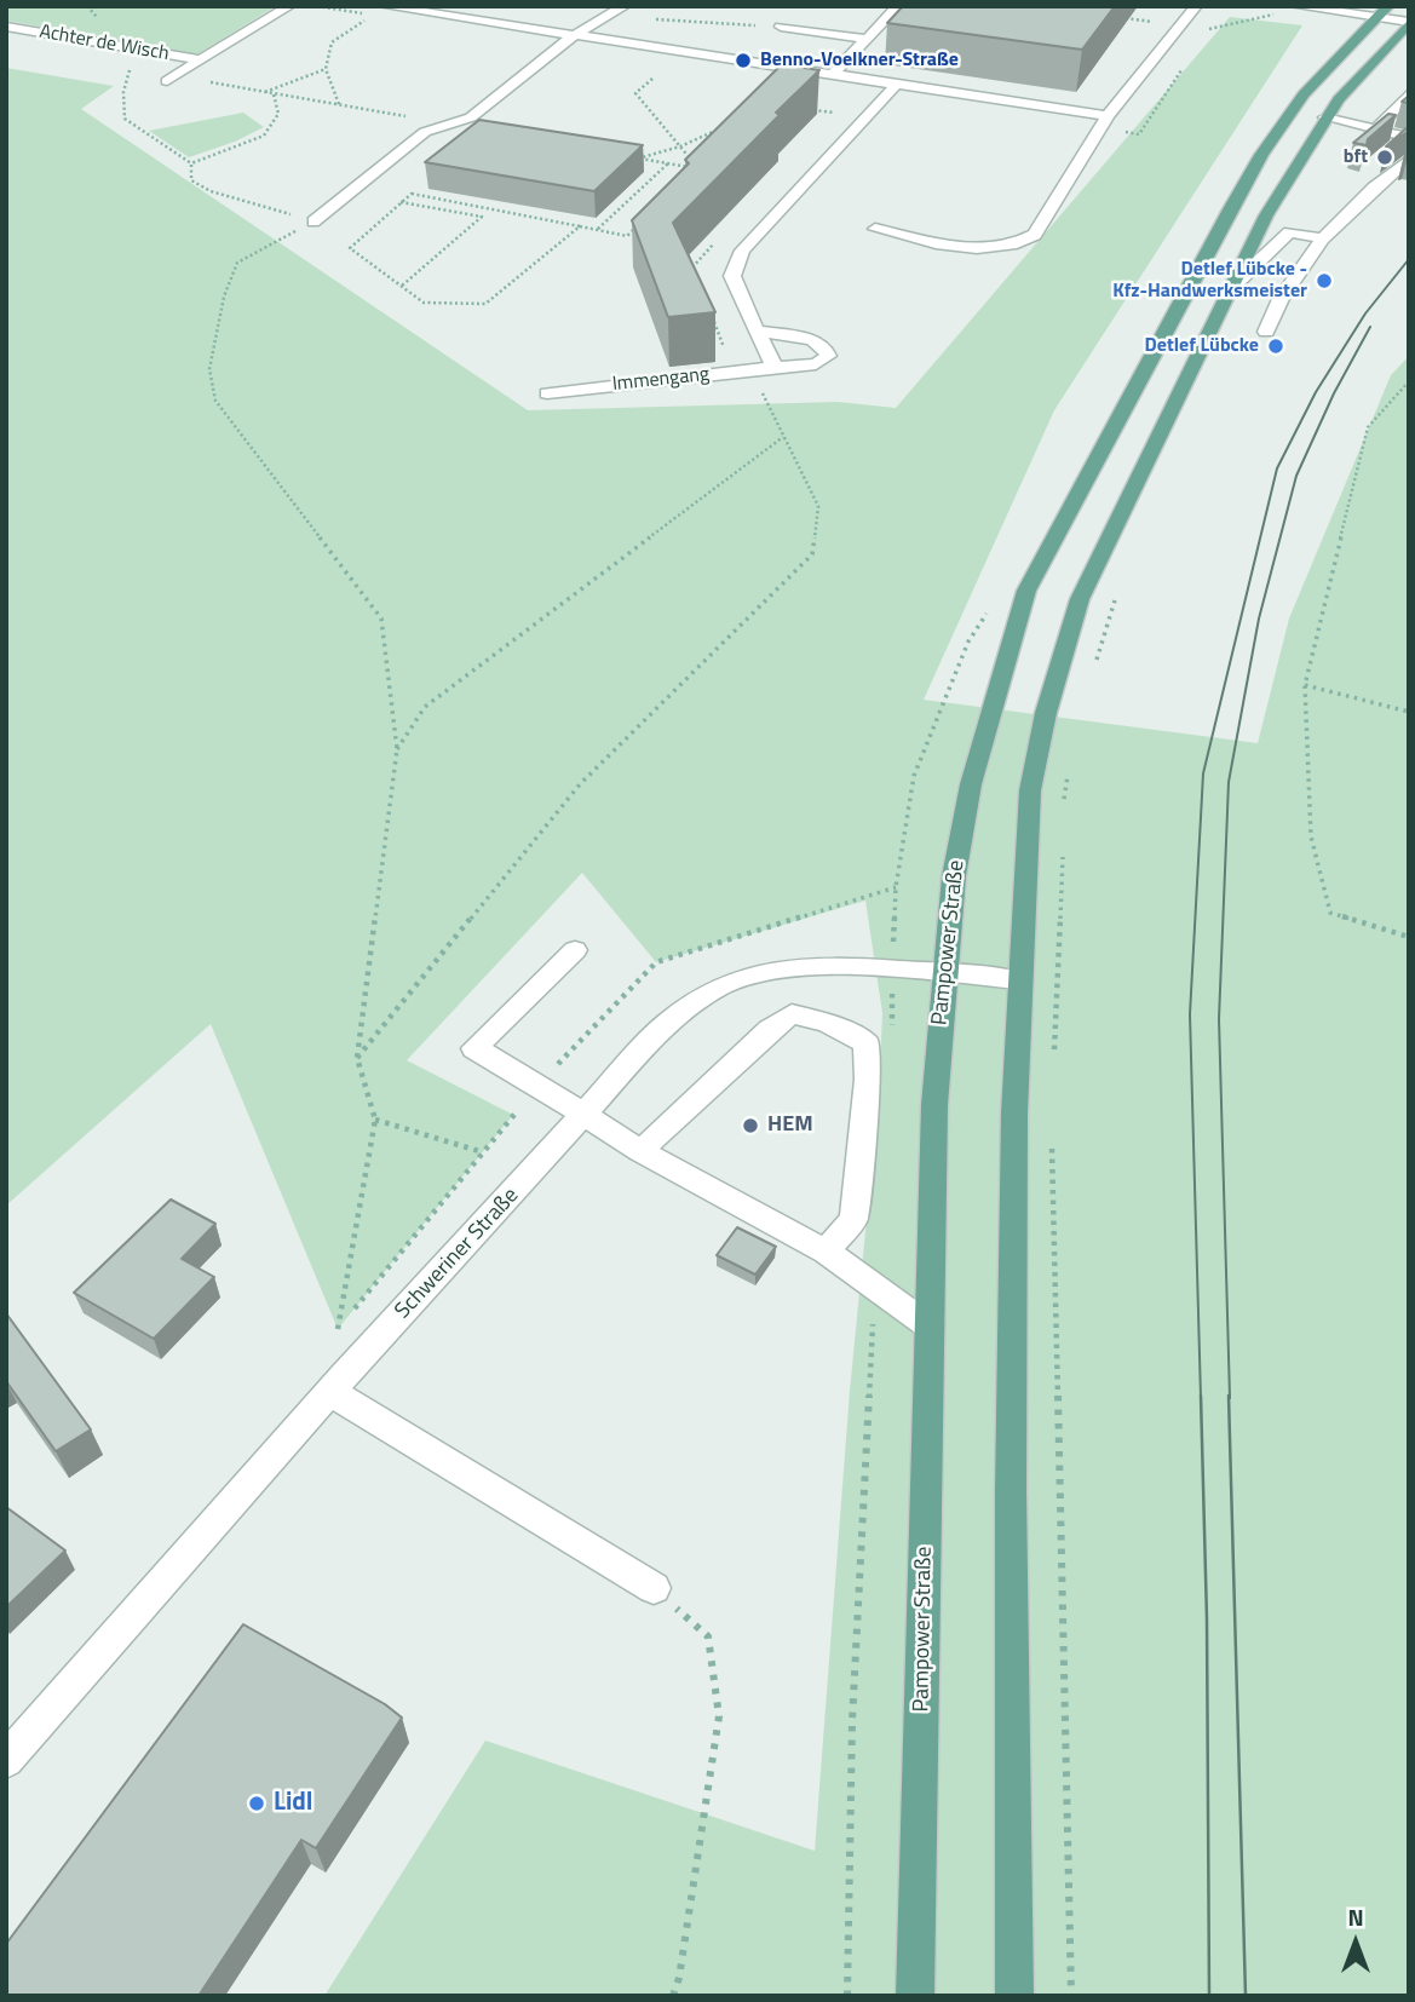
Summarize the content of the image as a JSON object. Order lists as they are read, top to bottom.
{
  "streets": {
    "main road": ["Pampower Straße"],
    "street": ["Achter de Wisch", "Immengang", "Schweriner Straße"]
  },
  "crossings": [
    ["Pampower Straße", "Schweriner Straße"]
  ],
  "places": [
    "Benno-Voelkner-Straße",
    "bft",
    "Detlef Lübcke - Kfz-Handwerksmeister",
    "Detlef Lübcke",
    "HEM",
    "Lidl"
  ],
  "north": "top"
}
